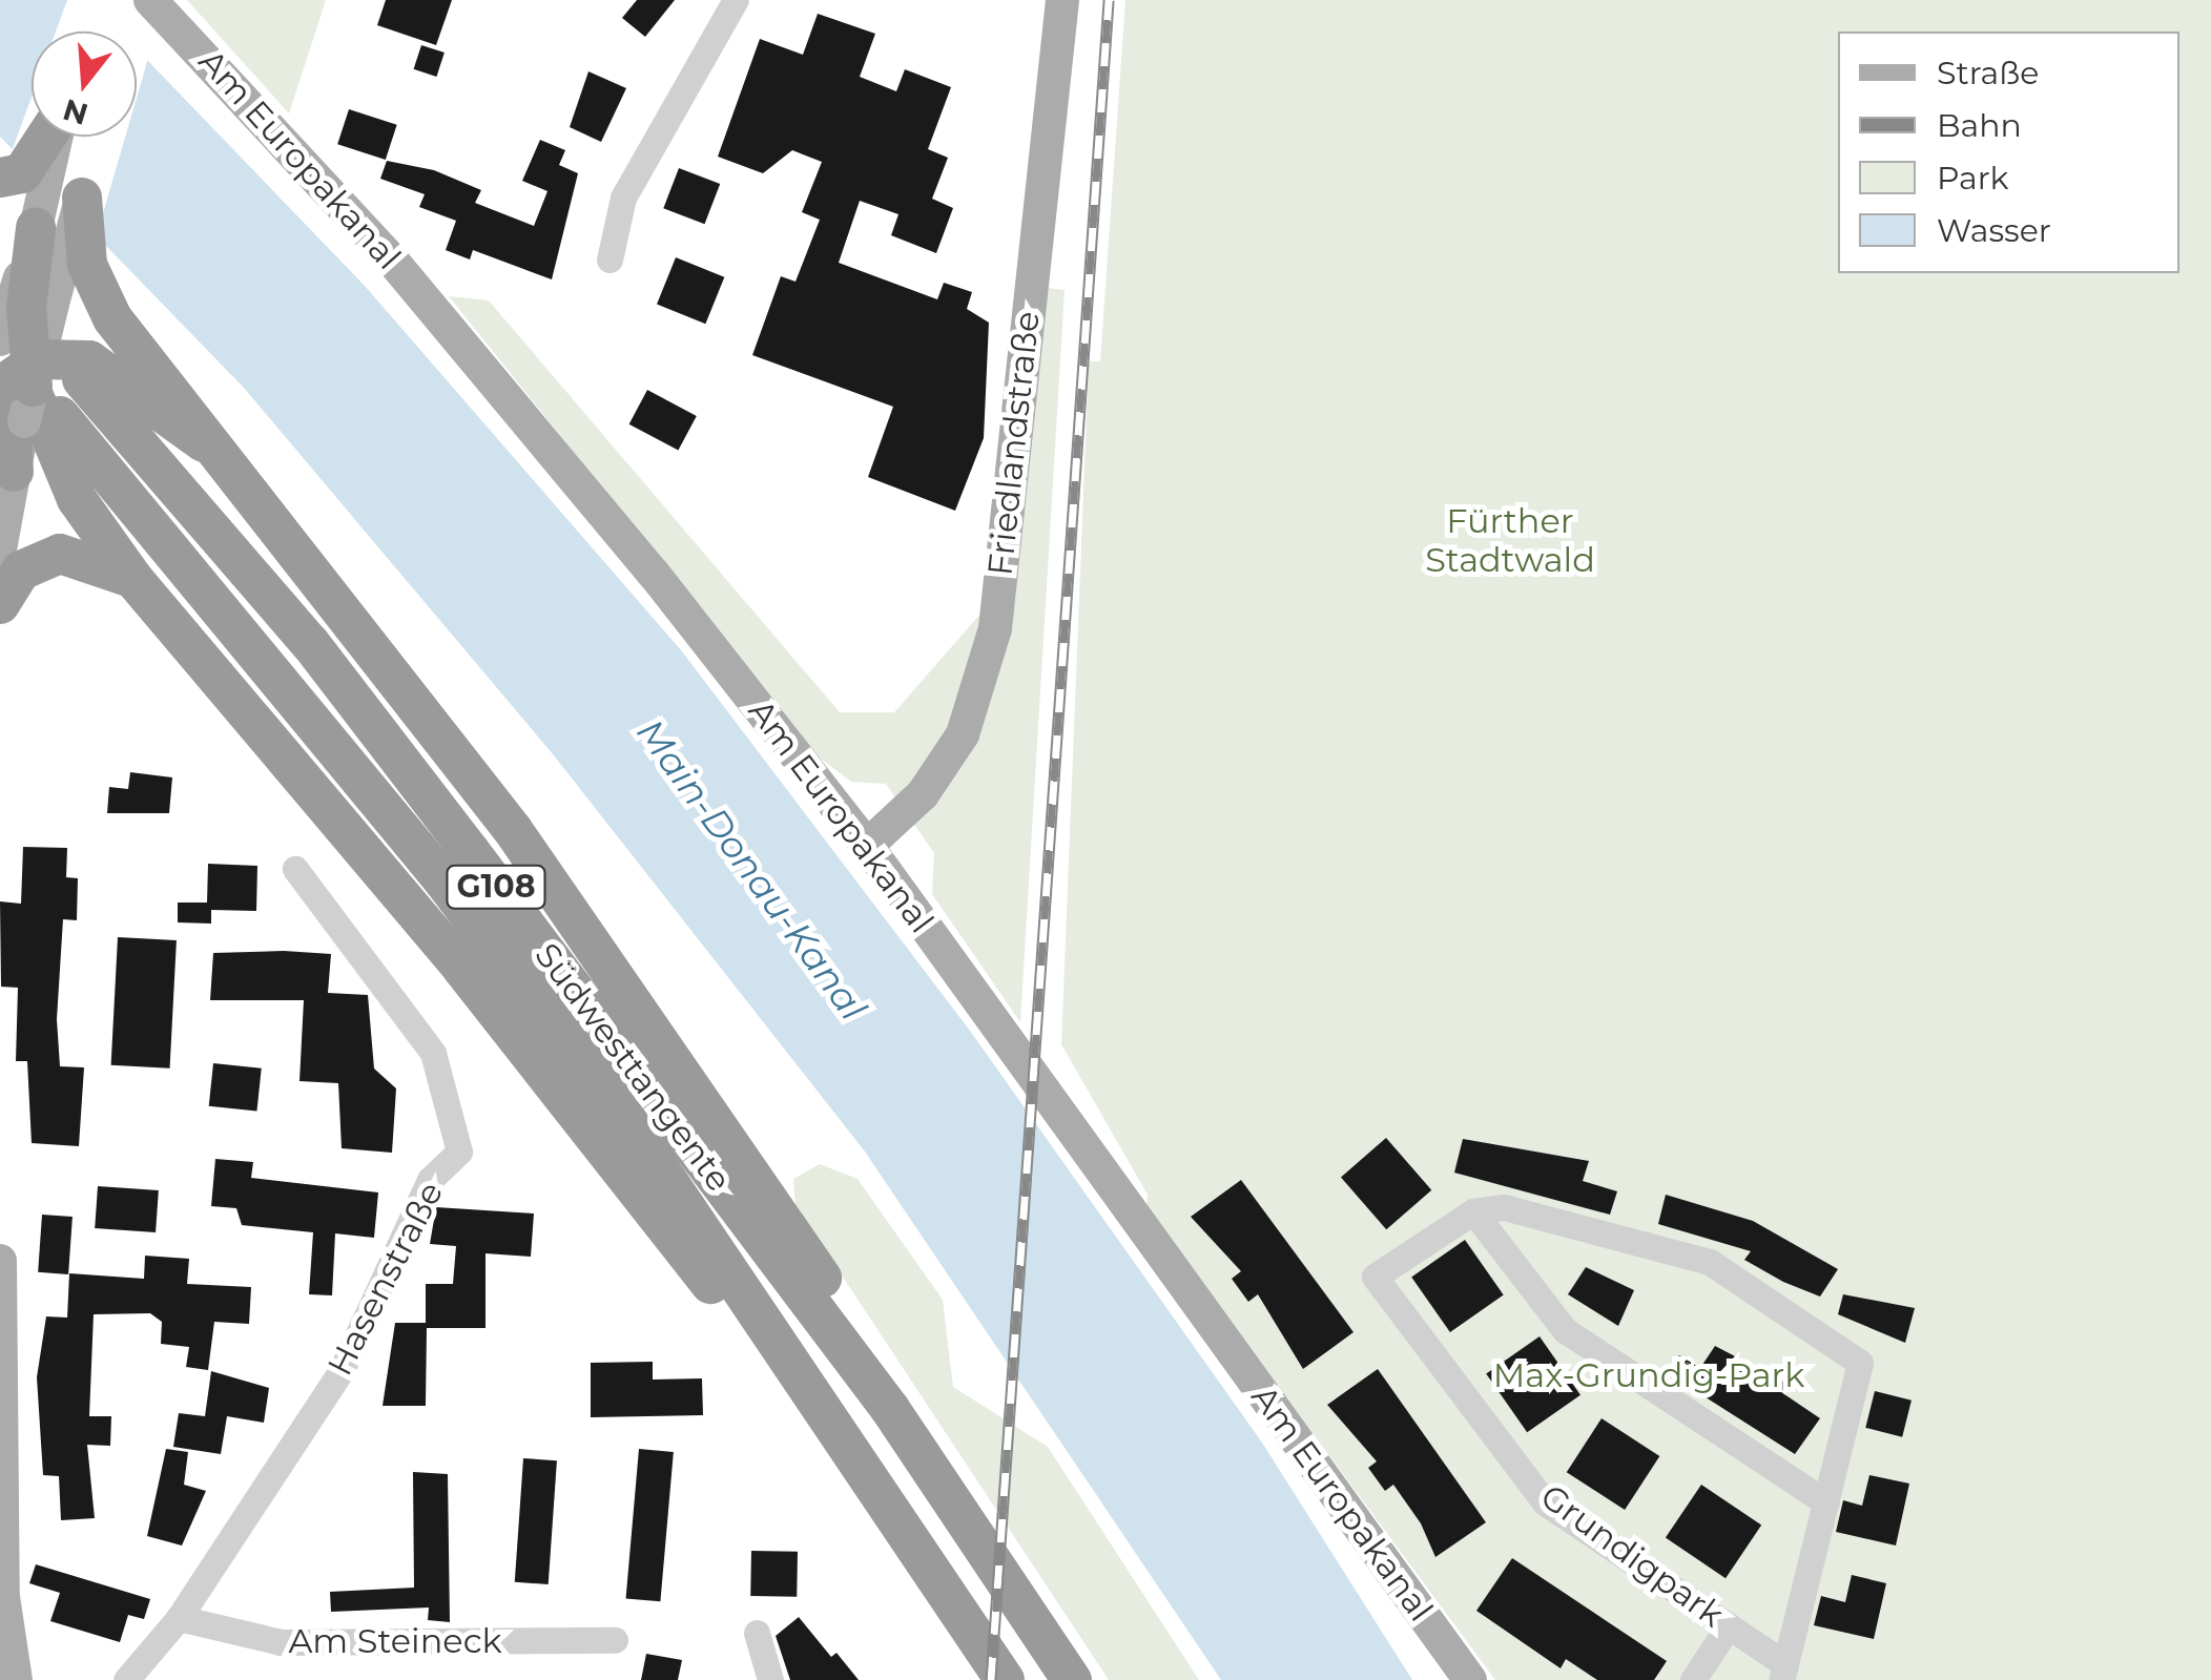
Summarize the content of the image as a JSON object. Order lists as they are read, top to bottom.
{
  "streets": {
    "highway": ["G108", "Südwesttangente"],
    "main road": ["Am Europakanal", "Friedlandstraße"],
    "street": ["Hasenstraße", "Grundigpark", "Am Steineck"]
  },
  "crossings": [
    ["Am Europakanal", "Friedlandstraße"],
    ["Hasenstraße", "Am Steineck"]
  ],
  "water": ["Main-Donau-Kanal"],
  "parks": ["Fürther Stadtwald", "Max-Grundig-Park"],
  "legend": [
    "Straße",
    "Bahn",
    "Park",
    "Wasser"
  ],
  "north": "bottom"
}
